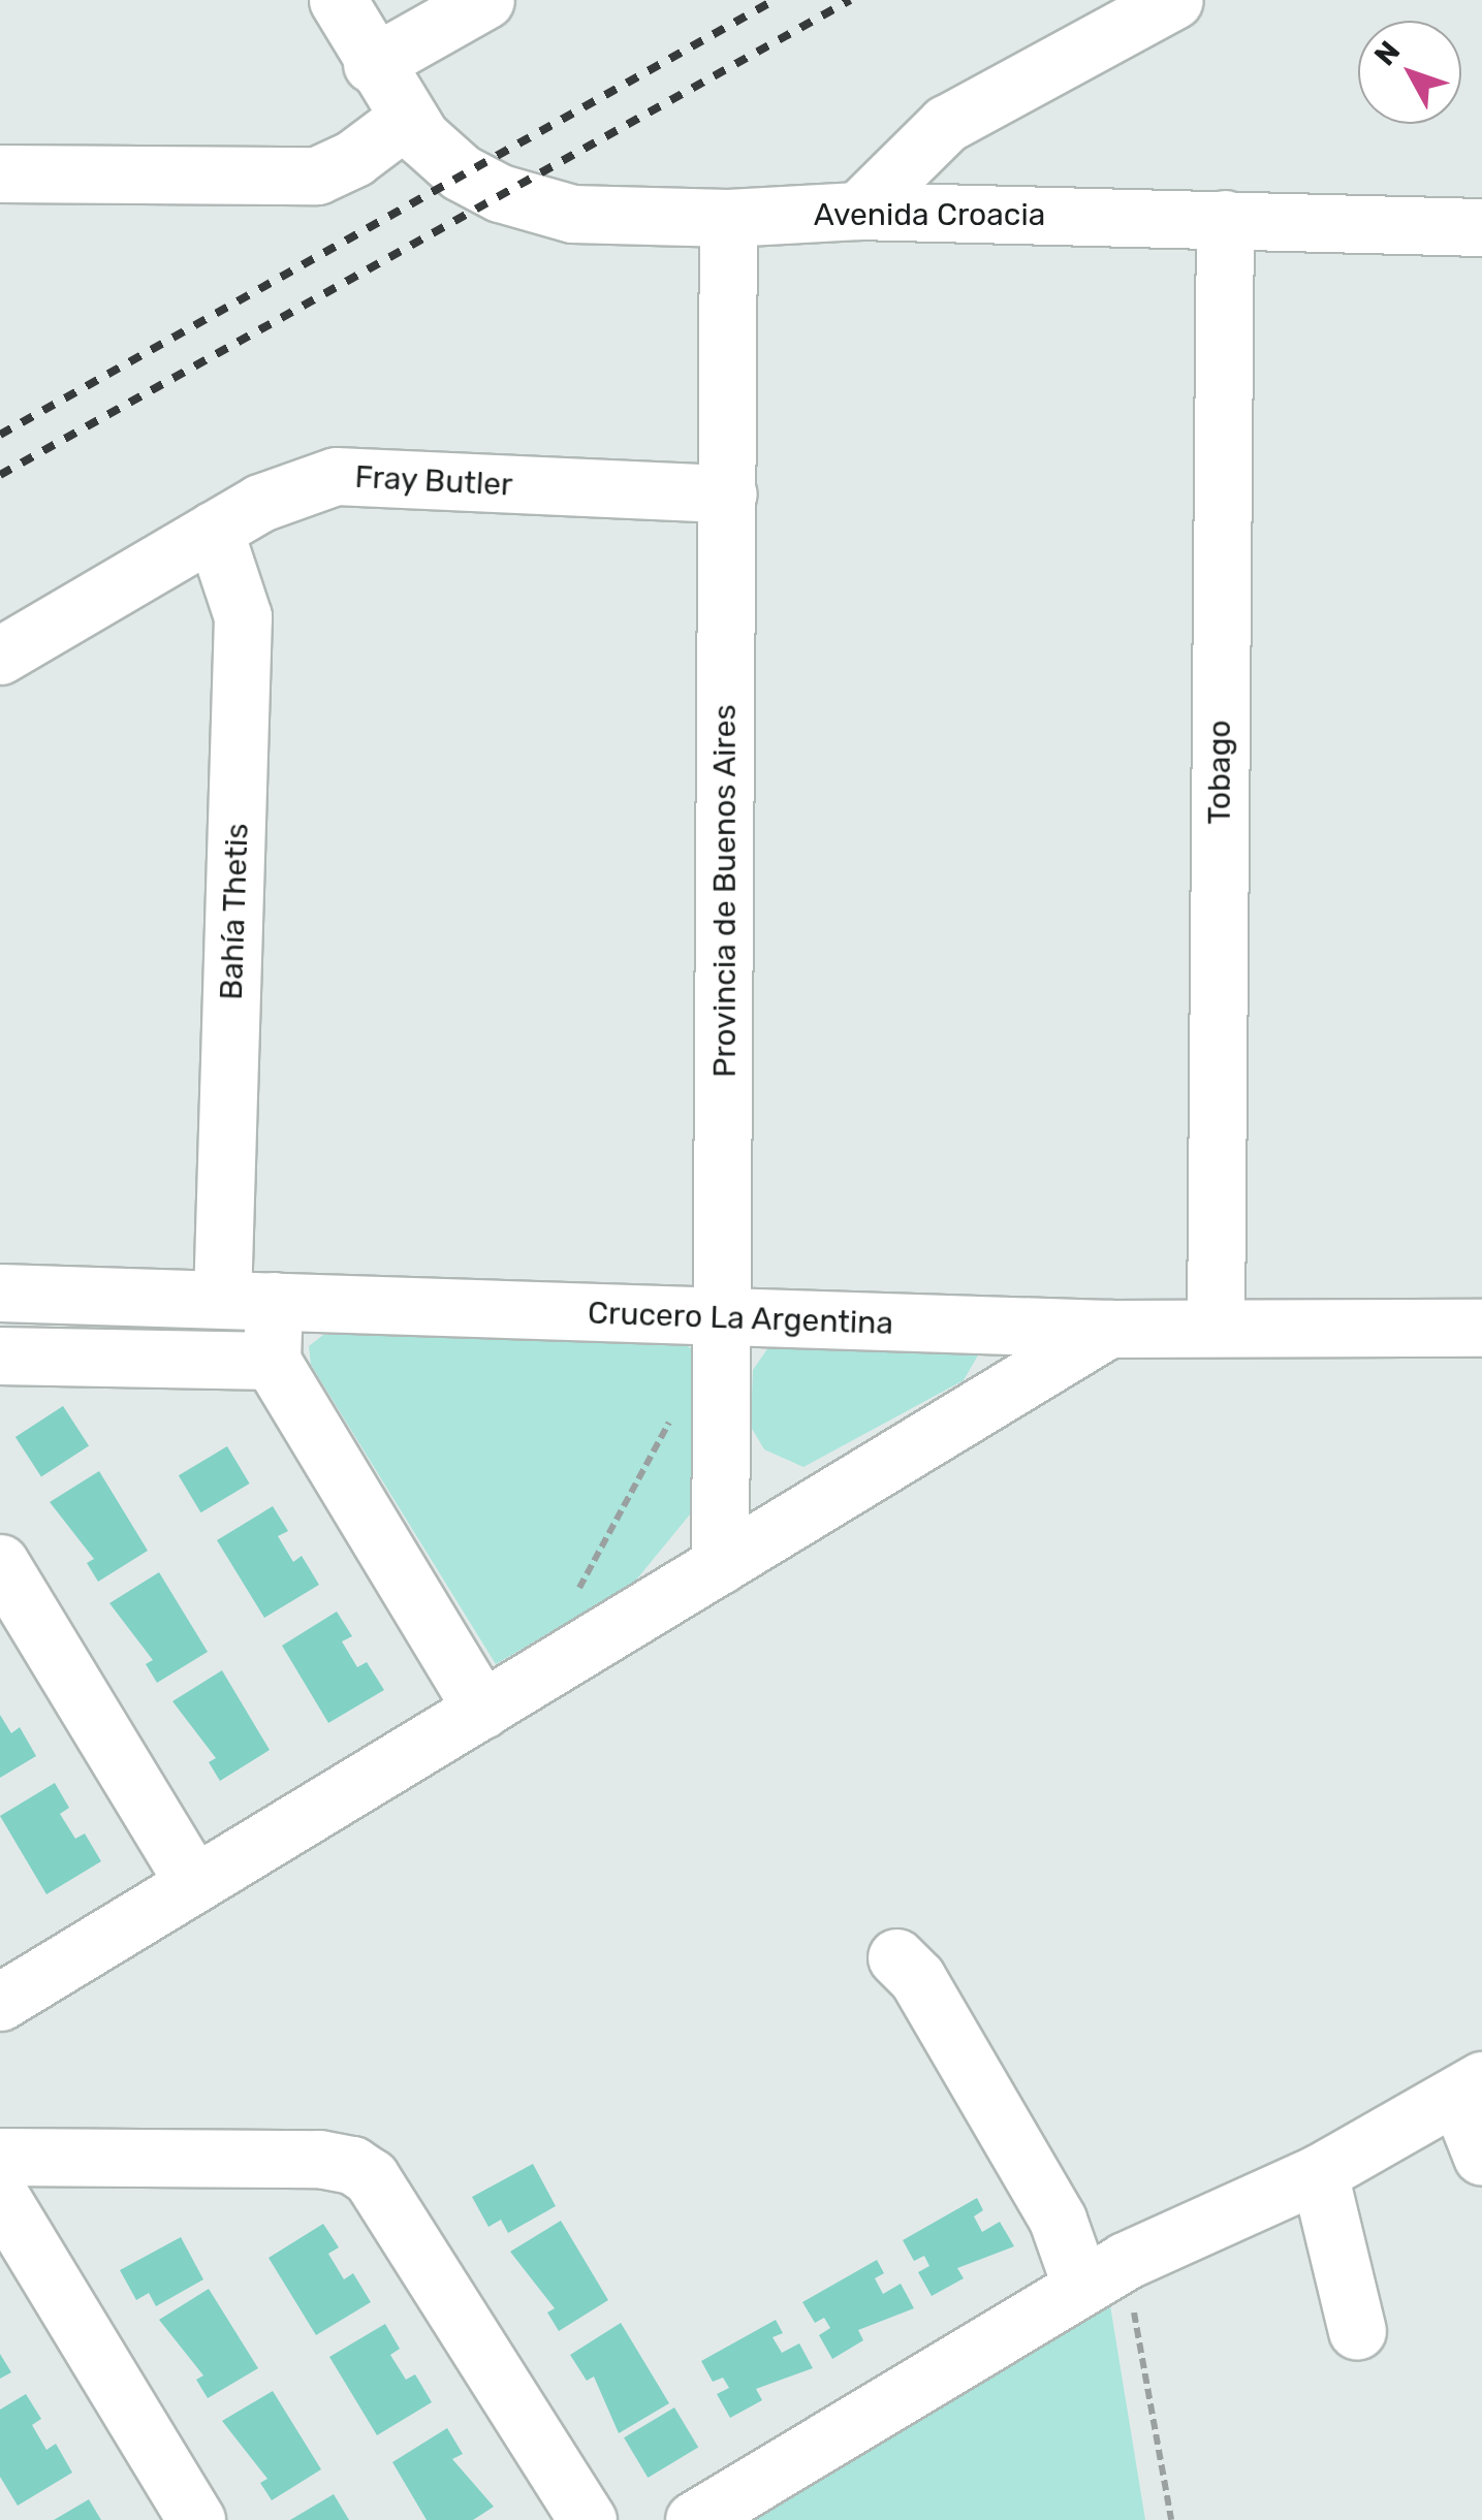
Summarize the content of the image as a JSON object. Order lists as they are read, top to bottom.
{
  "streets": {
    "street": [
      "Avenida Croacia",
      "Fray Butler",
      "Tobago",
      "Provincia de Buenos Aires",
      "Bahía Thetis",
      "Crucero La Argentina"
    ]
  },
  "crossings": [
    ["Avenida Croacia", "Tobago"],
    ["Avenida Croacia", "Provincia de Buenos Aires"],
    ["Fray Butler", "Provincia de Buenos Aires"],
    ["Fray Butler", "Bahía Thetis"],
    ["Tobago", "Crucero La Argentina"],
    ["Provincia de Buenos Aires", "Crucero La Argentina"],
    ["Bahía Thetis", "Crucero La Argentina"]
  ],
  "north": "top left"
}
